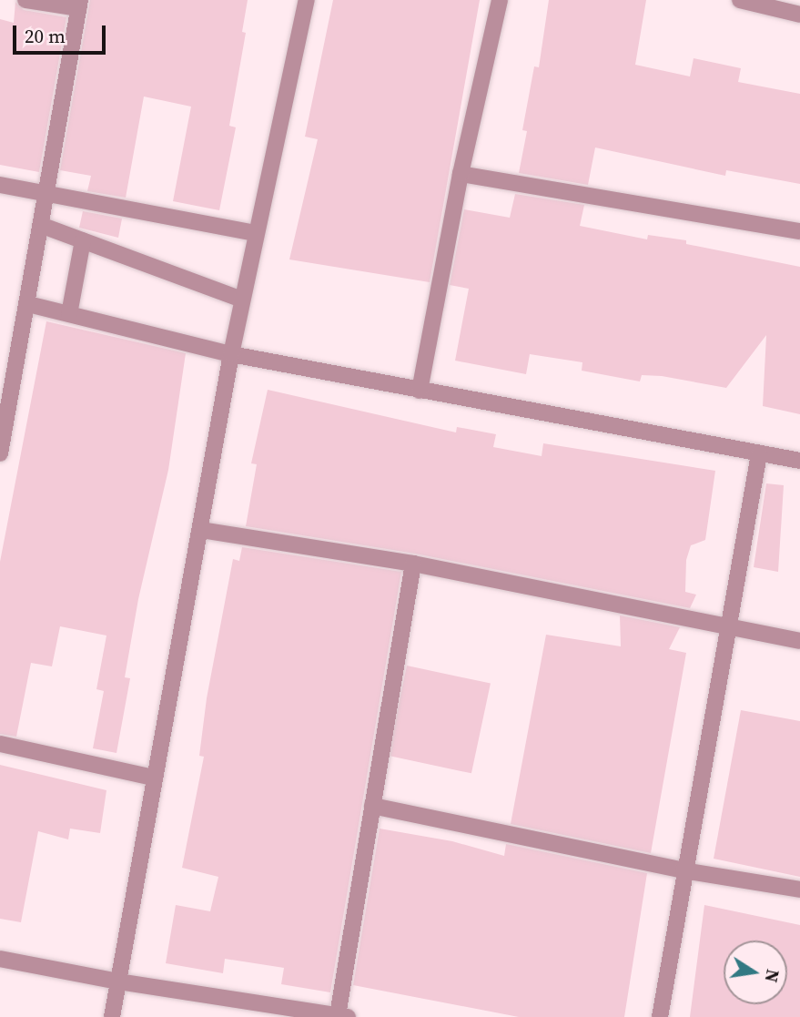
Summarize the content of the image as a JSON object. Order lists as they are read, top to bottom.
{
  "scale_bar": "20 m",
  "north": "right"
}
